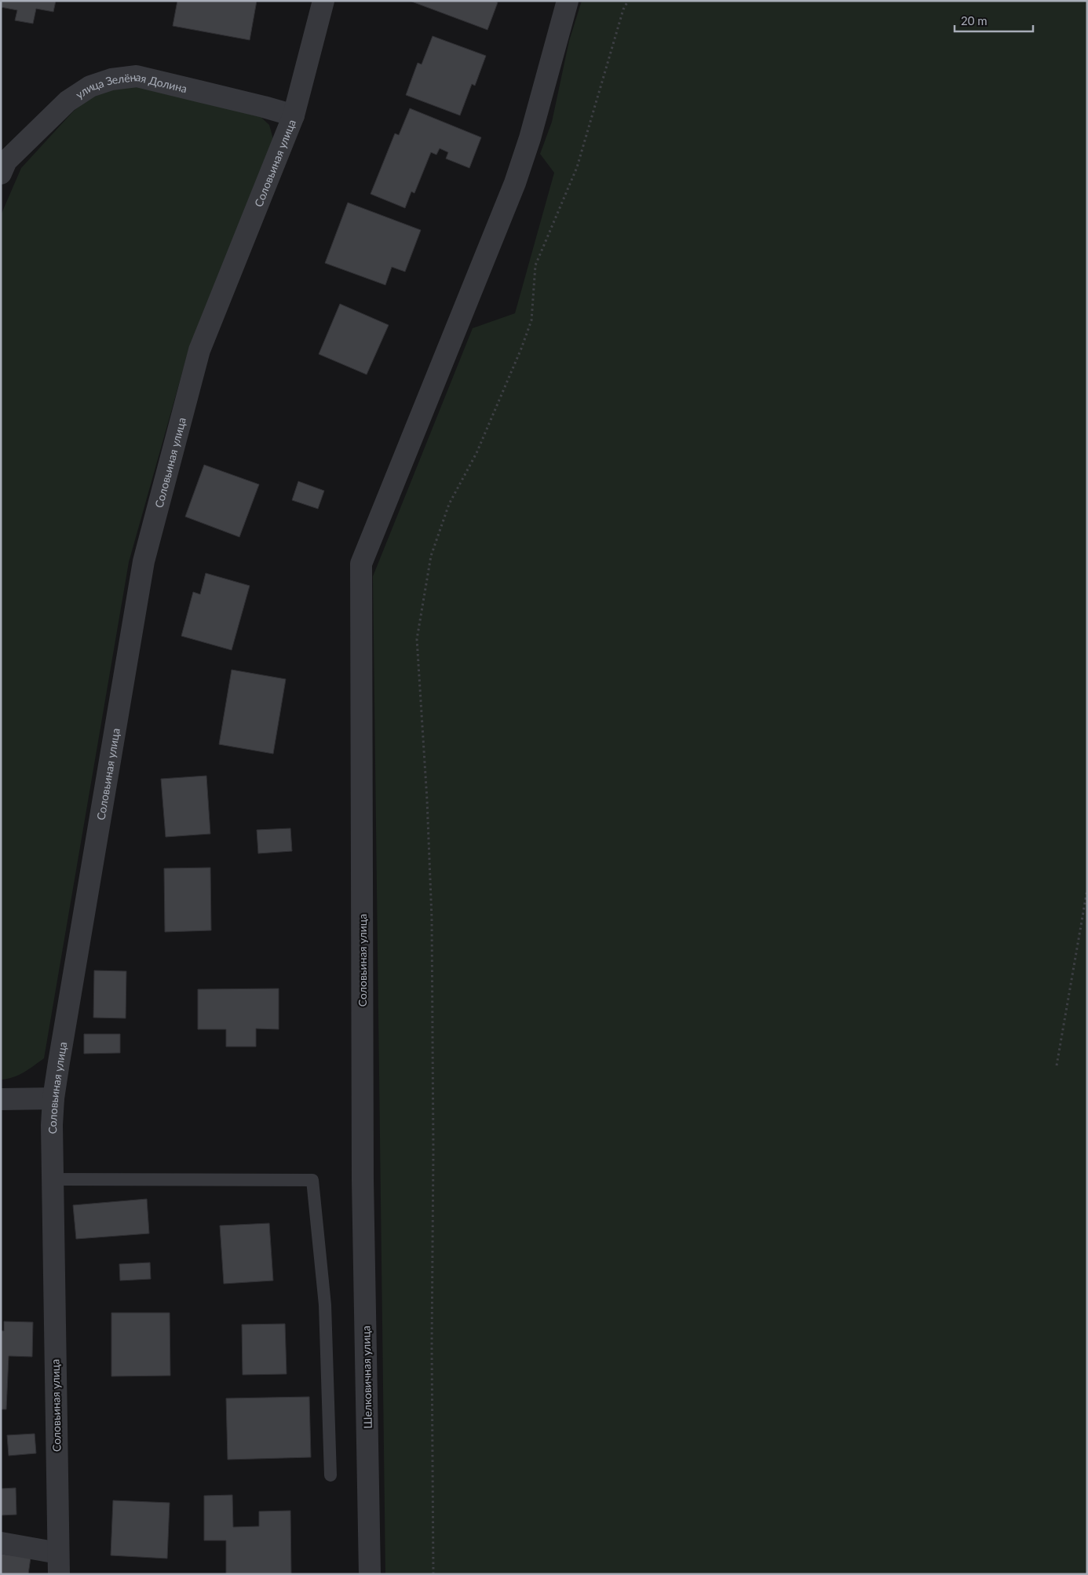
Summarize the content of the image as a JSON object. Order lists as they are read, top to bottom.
{
  "streets": {
    "street": ["улица Зелёная Долина", "Соловьиная улица", "Шелковичная улица"]
  },
  "crossings": [
    ["улица Зелёная Долина", "Соловьиная улица"],
    ["Соловьиная улица", "Шелковичная улица"]
  ],
  "scale_bar": "20 m"
}
